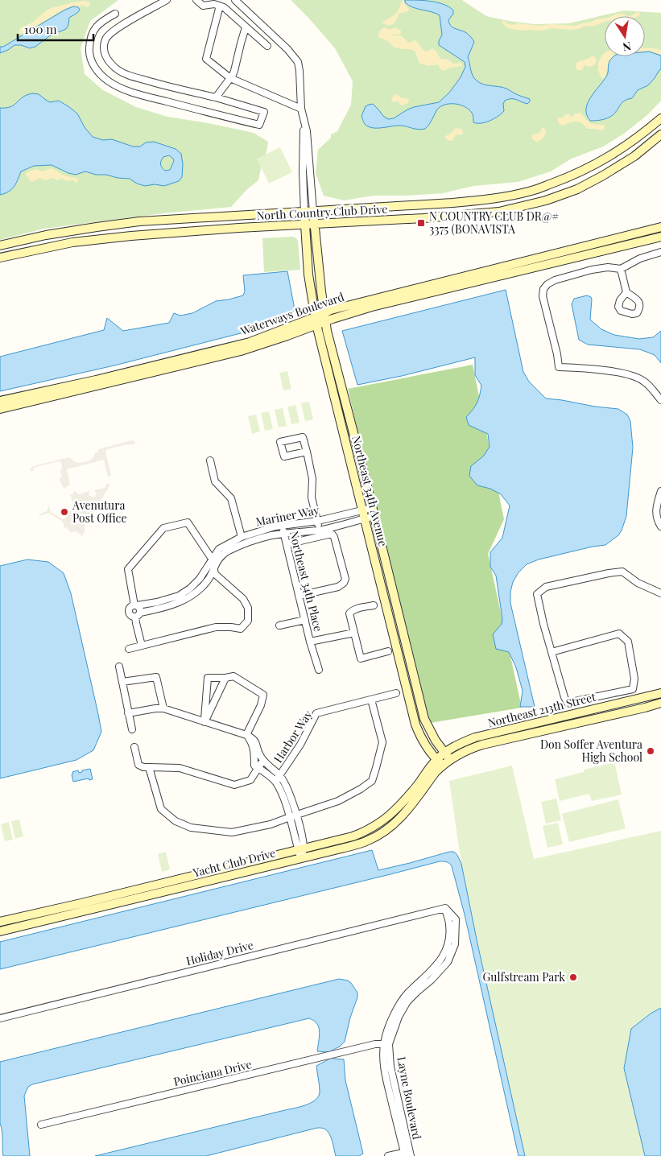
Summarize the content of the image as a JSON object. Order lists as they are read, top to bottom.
{
  "streets": {
    "street": [
      "North Country Club Drive",
      "Waterways Boulevard",
      "Northeast 34th Avenue",
      "Mariner Way",
      "Northeast 34th Place",
      "Northeast 213th Street",
      "Harbor Way",
      "Yacht Club Drive",
      "Holiday Drive",
      "Poinciana Drive",
      "Layne Boulevard"
    ]
  },
  "crossings": [
    ["North Country Club Drive", "Northeast 34th Avenue"],
    ["Waterways Boulevard", "Northeast 34th Avenue"],
    ["Northeast 34th Avenue", "Mariner Way"],
    ["Northeast 34th Avenue", "Northeast 213th Street"],
    ["Northeast 34th Avenue", "Yacht Club Drive"],
    ["Mariner Way", "Northeast 34th Place"],
    ["Northeast 213th Street", "Yacht Club Drive"],
    ["Harbor Way", "Yacht Club Drive"],
    ["Holiday Drive", "Layne Boulevard"],
    ["Poinciana Drive", "Layne Boulevard"]
  ],
  "places": {
    "transit": ["N COUNTRY CLUB DR@# 3375 (BONAVISTA"],
    "other": ["Avenutura Post Office", "Don Soffer Aventura High School", "Gulfstream Park"]
  },
  "scale_bar": "100 m",
  "north": "bottom"
}
